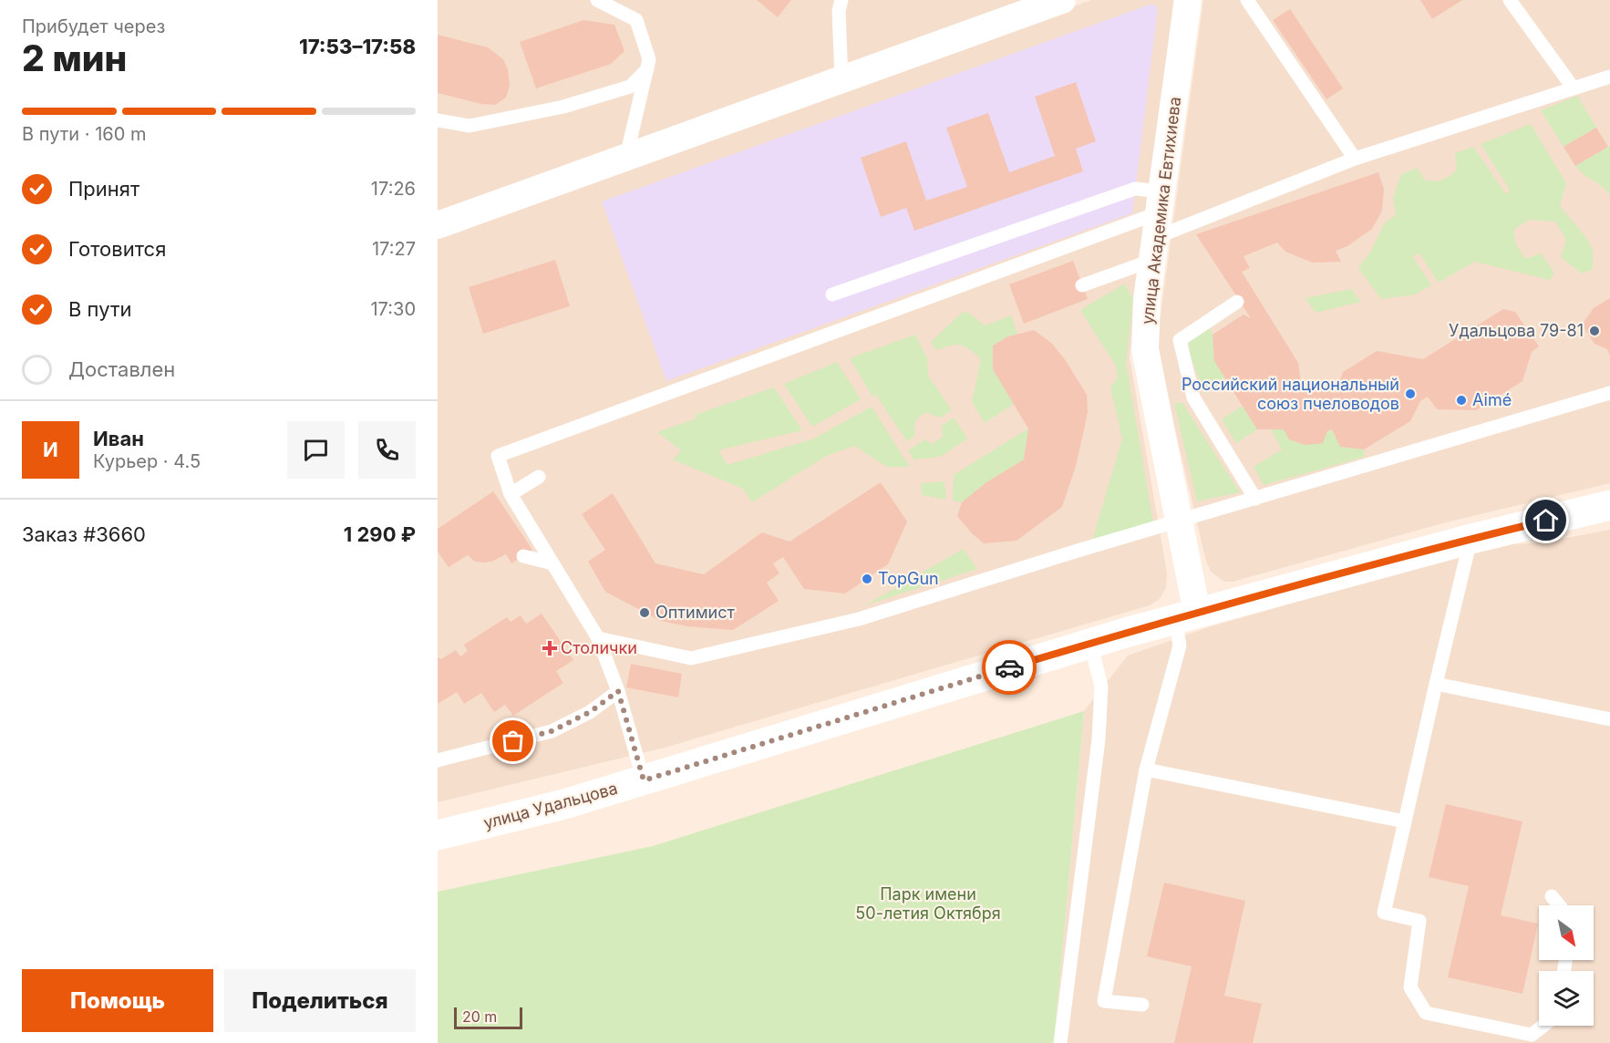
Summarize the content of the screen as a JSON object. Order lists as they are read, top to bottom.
{
  "streets": {
    "street": ["улица Академика Евтихиева", "улица Удальцова"]
  },
  "crossings": [
    ["улица Академика Евтихиева", "улица Удальцова"]
  ],
  "parks": ["Парк имени 50-летия Октября"],
  "places": {
    "other": [
      "Удальцова 79-81",
      "Российский национальный союз пчеловодов",
      "Aimé",
      "TopGun",
      "Оптимист"
    ],
    "health": ["Столички"]
  },
  "scale_bar": "20 m",
  "north": "bottom right",
  "page": {
    "heading": ["2 мин", "Прибудет через", "17:53–17:58"],
    "panel": [
      "Иван",
      "Курьер · 4.5",
      "Заказ #3660",
      "1 290 ₽"
    ],
    "bar": "В пути · 160 m",
    "list": [
      ["Принят", "17:26"],
      ["Готовится", "17:27"],
      ["В пути", "17:30"],
      "Доставлен"
    ],
    "round": "И",
    "buttons": ["Помощь", "Поделиться"],
    "scale": "20 m"
  }
}
